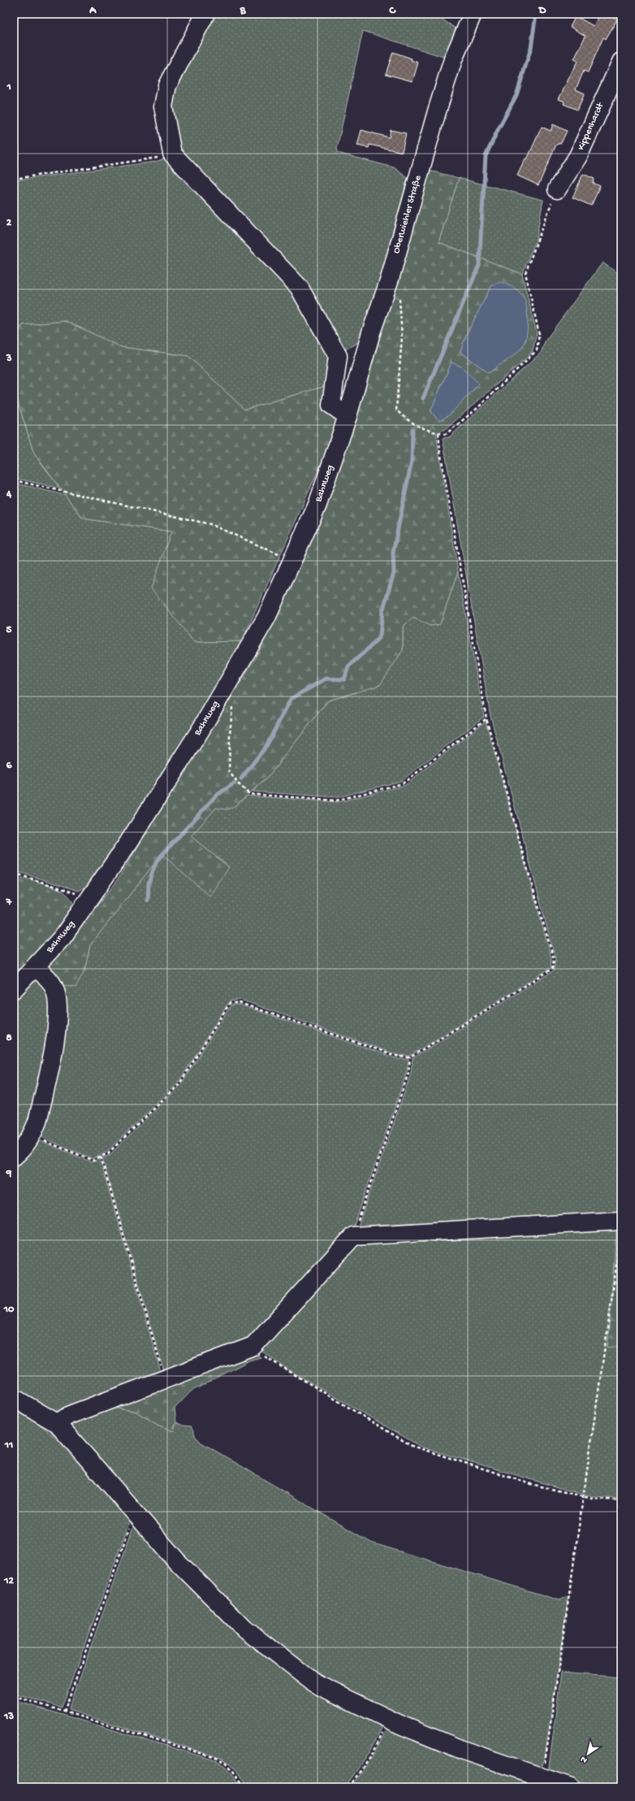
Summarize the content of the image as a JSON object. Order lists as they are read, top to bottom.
{
  "streets": {
    "street": ["Kippenhardt", "Oberwiehler Straße", "Bahnweg"]
  },
  "crossings": [
    ["Oberwiehler Straße", "Bahnweg"]
  ],
  "north": "bottom left",
  "grid": {
    "columns": [
      "A",
      "B",
      "C",
      "D"
    ],
    "rows": [
      "1",
      "2",
      "3",
      "4",
      "5",
      "6",
      "7",
      "8",
      "9",
      "10",
      "11",
      "12",
      "13"
    ]
  }
}
